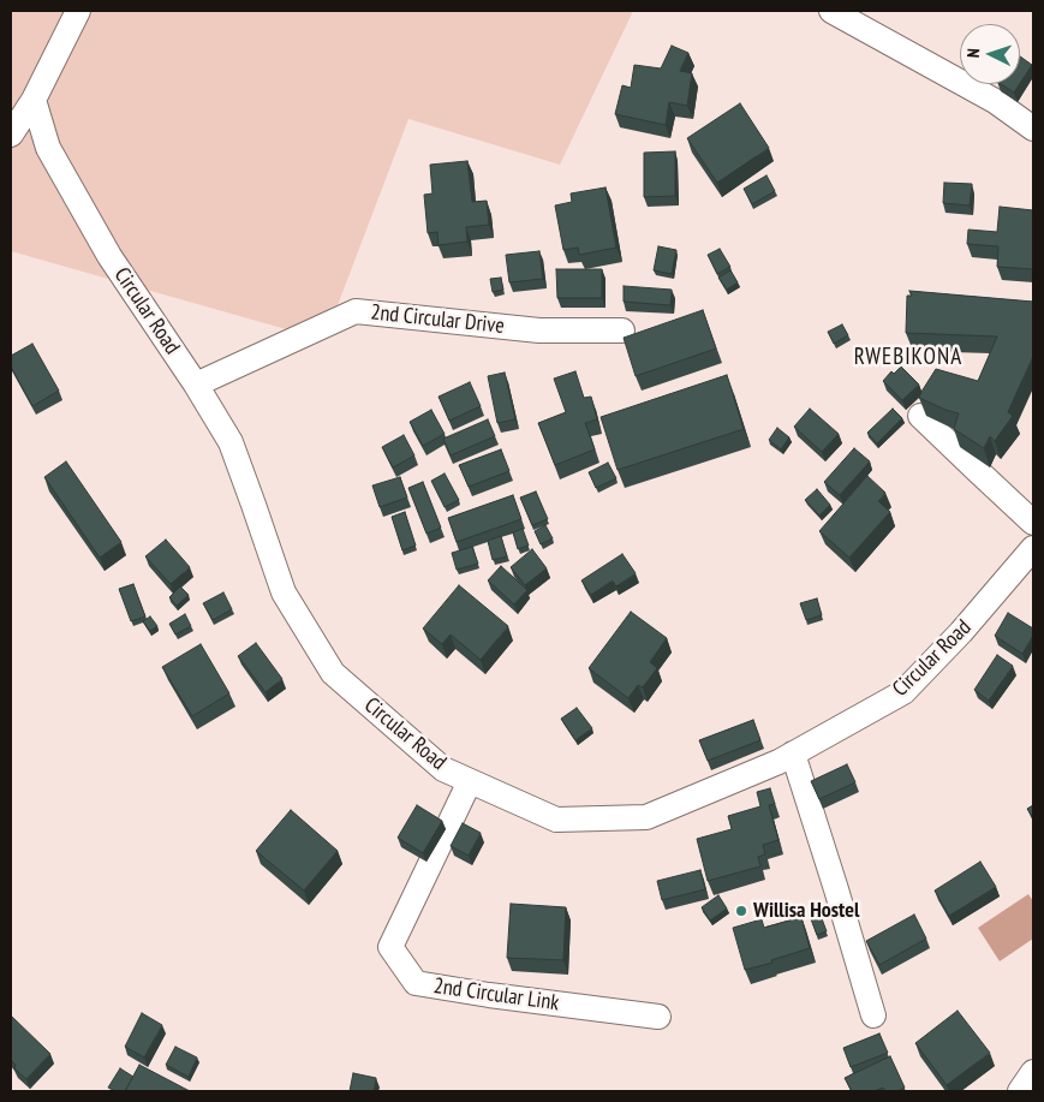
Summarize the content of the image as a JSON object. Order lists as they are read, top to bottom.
{
  "streets": {
    "street": ["Circular Road", "2nd Circular Drive", "2nd Circular Link"]
  },
  "crossings": [
    ["Circular Road", "2nd Circular Drive"],
    ["Circular Road", "2nd Circular Link"]
  ],
  "districts": ["RWEBIKONA"],
  "places": ["Willisa Hostel"],
  "north": "left"
}
